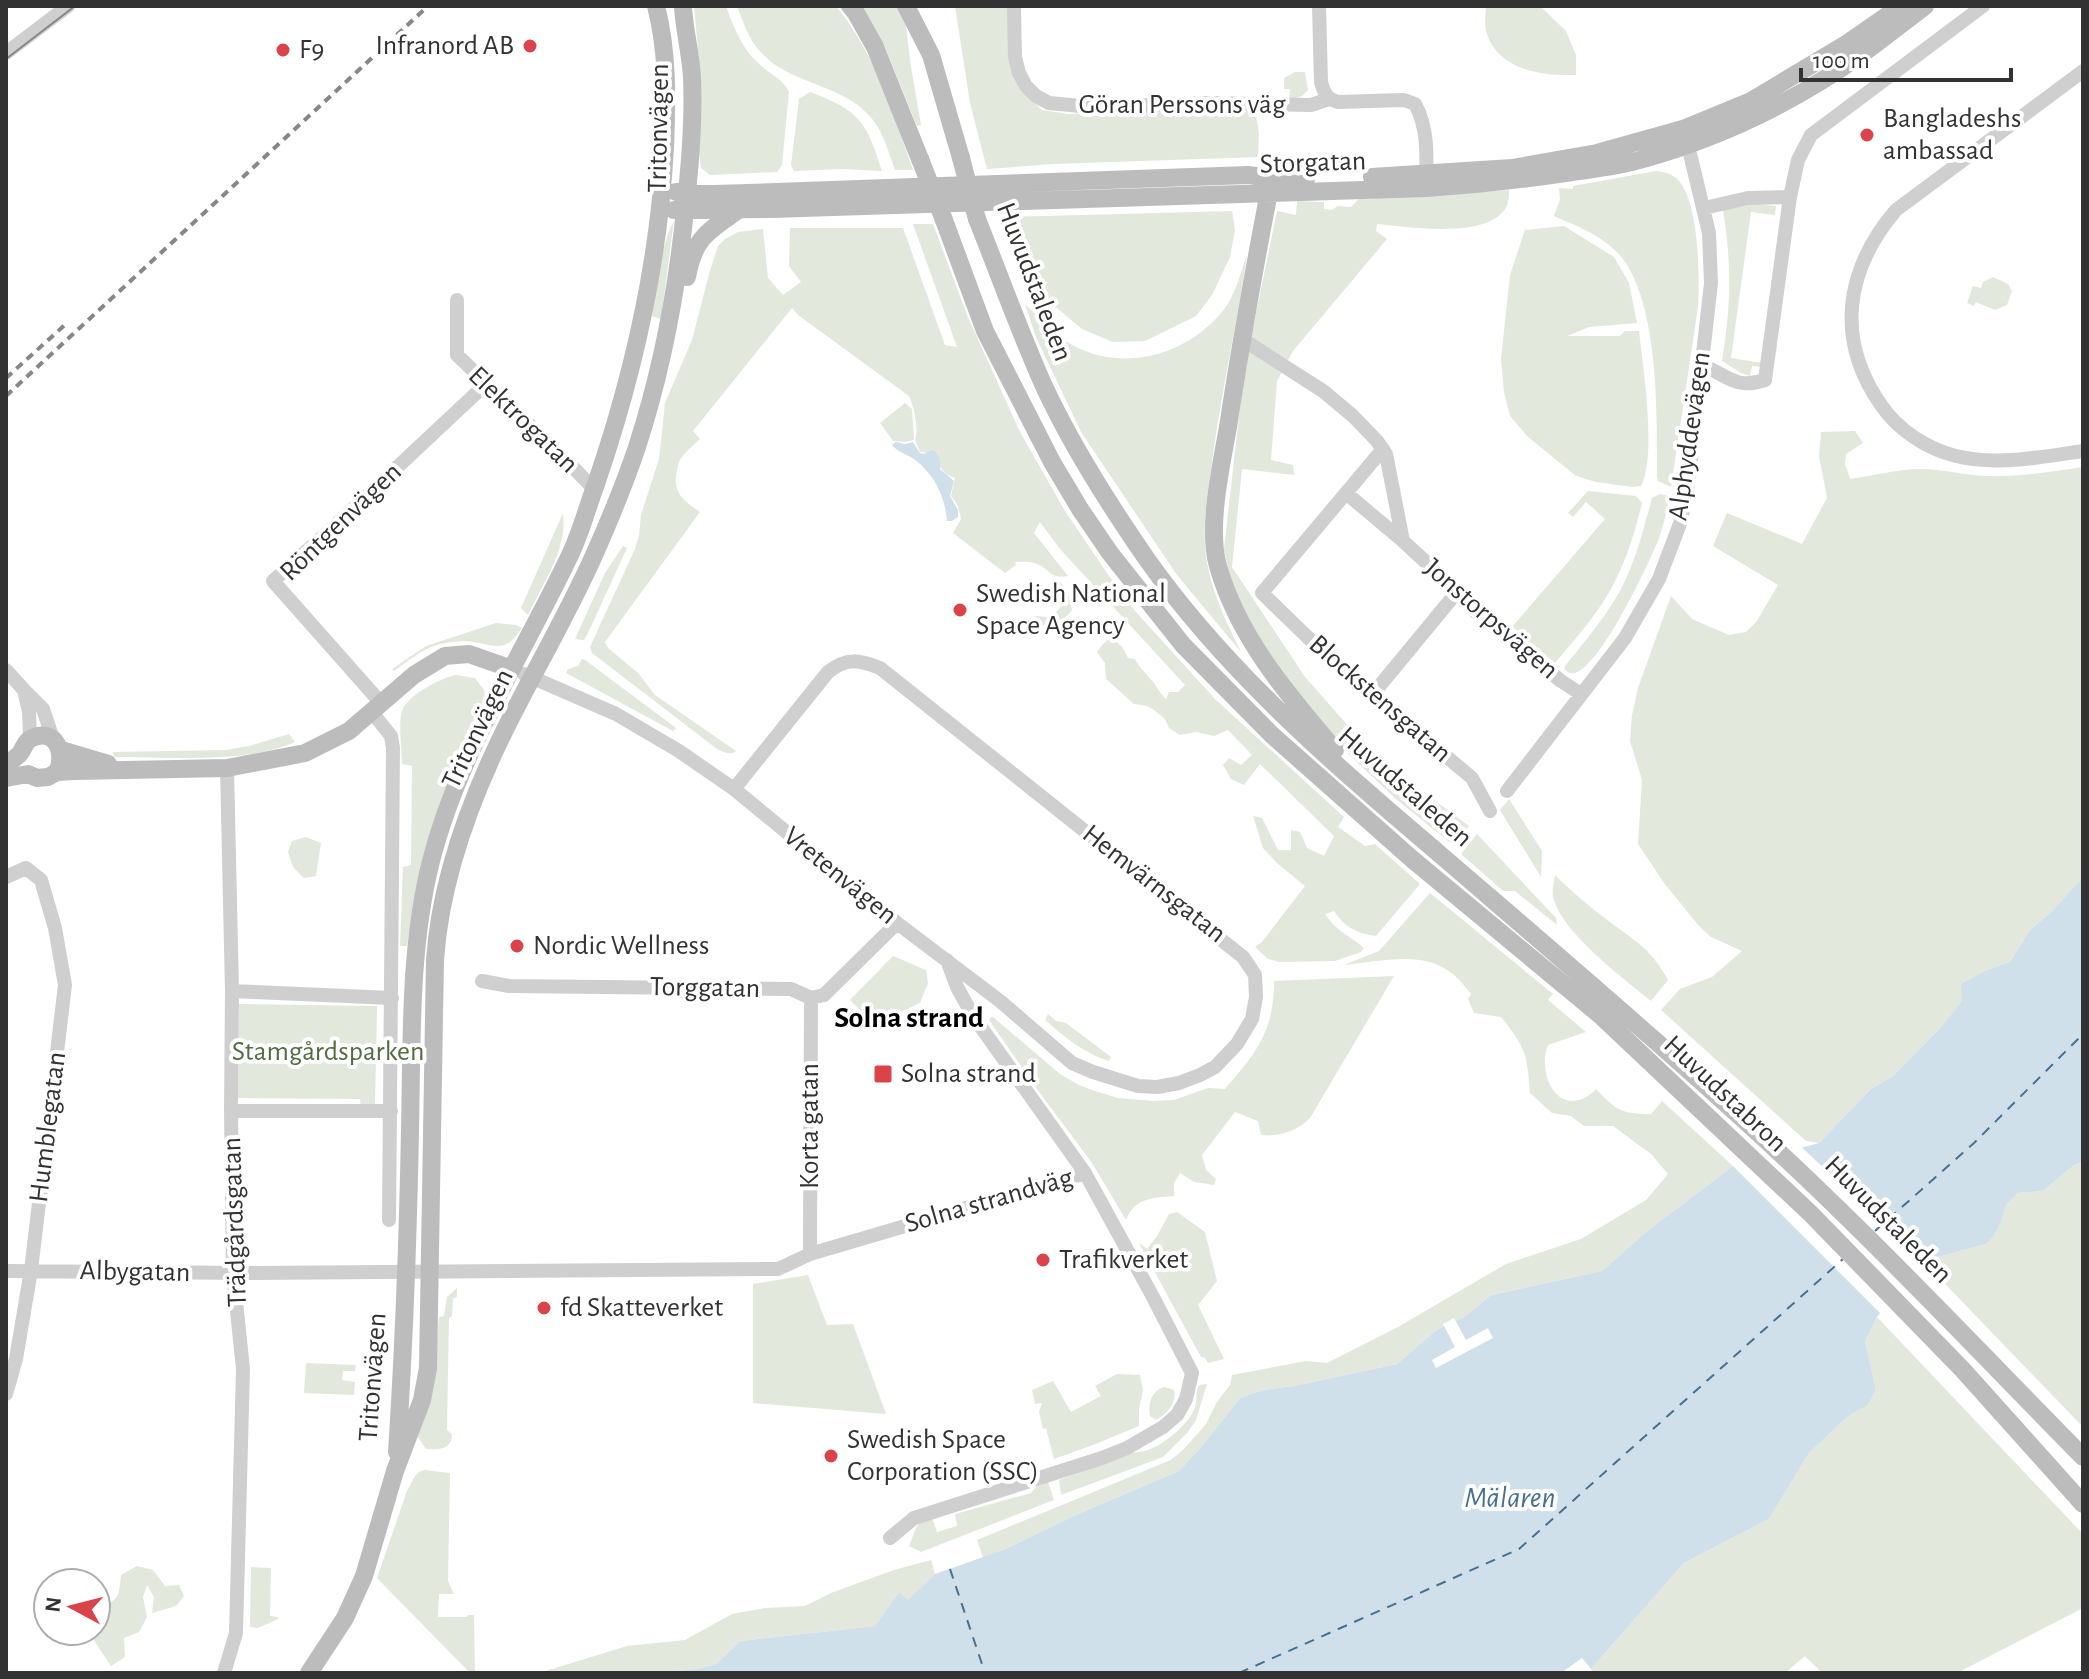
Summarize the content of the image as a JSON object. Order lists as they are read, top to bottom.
{
  "streets": {
    "street": [
      "Göran Perssons väg",
      "Tritonvägen",
      "Storgatan",
      "Huvudstaleden",
      "Elektrogatan",
      "Alphyddevägen",
      "Röntgenvägen",
      "Jonstorpsvägen",
      "Blockstensgatan",
      "Vretenvägen",
      "Hemvärnsgatan",
      "Torggatan",
      "Huvudstabron",
      "Korta gatan",
      "Humblegatan",
      "Solna strandväg",
      "Trädgårdsgatan",
      "Albygatan"
    ]
  },
  "crossings": [
    ["Göran Perssons väg", "Storgatan"],
    ["Tritonvägen", "Storgatan"],
    ["Tritonvägen", "Elektrogatan"],
    ["Tritonvägen", "Vretenvägen"],
    ["Tritonvägen", "Solna strandväg"],
    ["Tritonvägen", "Albygatan"],
    ["Storgatan", "Alphyddevägen"],
    ["Huvudstaleden", "Huvudstabron"],
    ["Elektrogatan", "Röntgenvägen"],
    ["Alphyddevägen", "Jonstorpsvägen"],
    ["Jonstorpsvägen", "Blockstensgatan"],
    ["Vretenvägen", "Hemvärnsgatan"],
    ["Torggatan", "Korta gatan"],
    ["Korta gatan", "Solna strandväg"],
    ["Humblegatan", "Albygatan"],
    ["Solna strandväg", "Albygatan"],
    ["Trädgårdsgatan", "Albygatan"]
  ],
  "districts": ["Solna strand"],
  "water": ["Mälaren"],
  "parks": ["Stamgårdsparken"],
  "places": {
    "other": [
      "Infranord AB",
      "F9",
      "Bangladeshs ambassad",
      "Swedish National Space Agency",
      "Nordic Wellness",
      "Trafikverket",
      "fd Skatteverket",
      "Swedish Space Corporation (SSC)"
    ],
    "transit": ["Solna strand"]
  },
  "scale_bar": "100 m",
  "north": "left"
}
